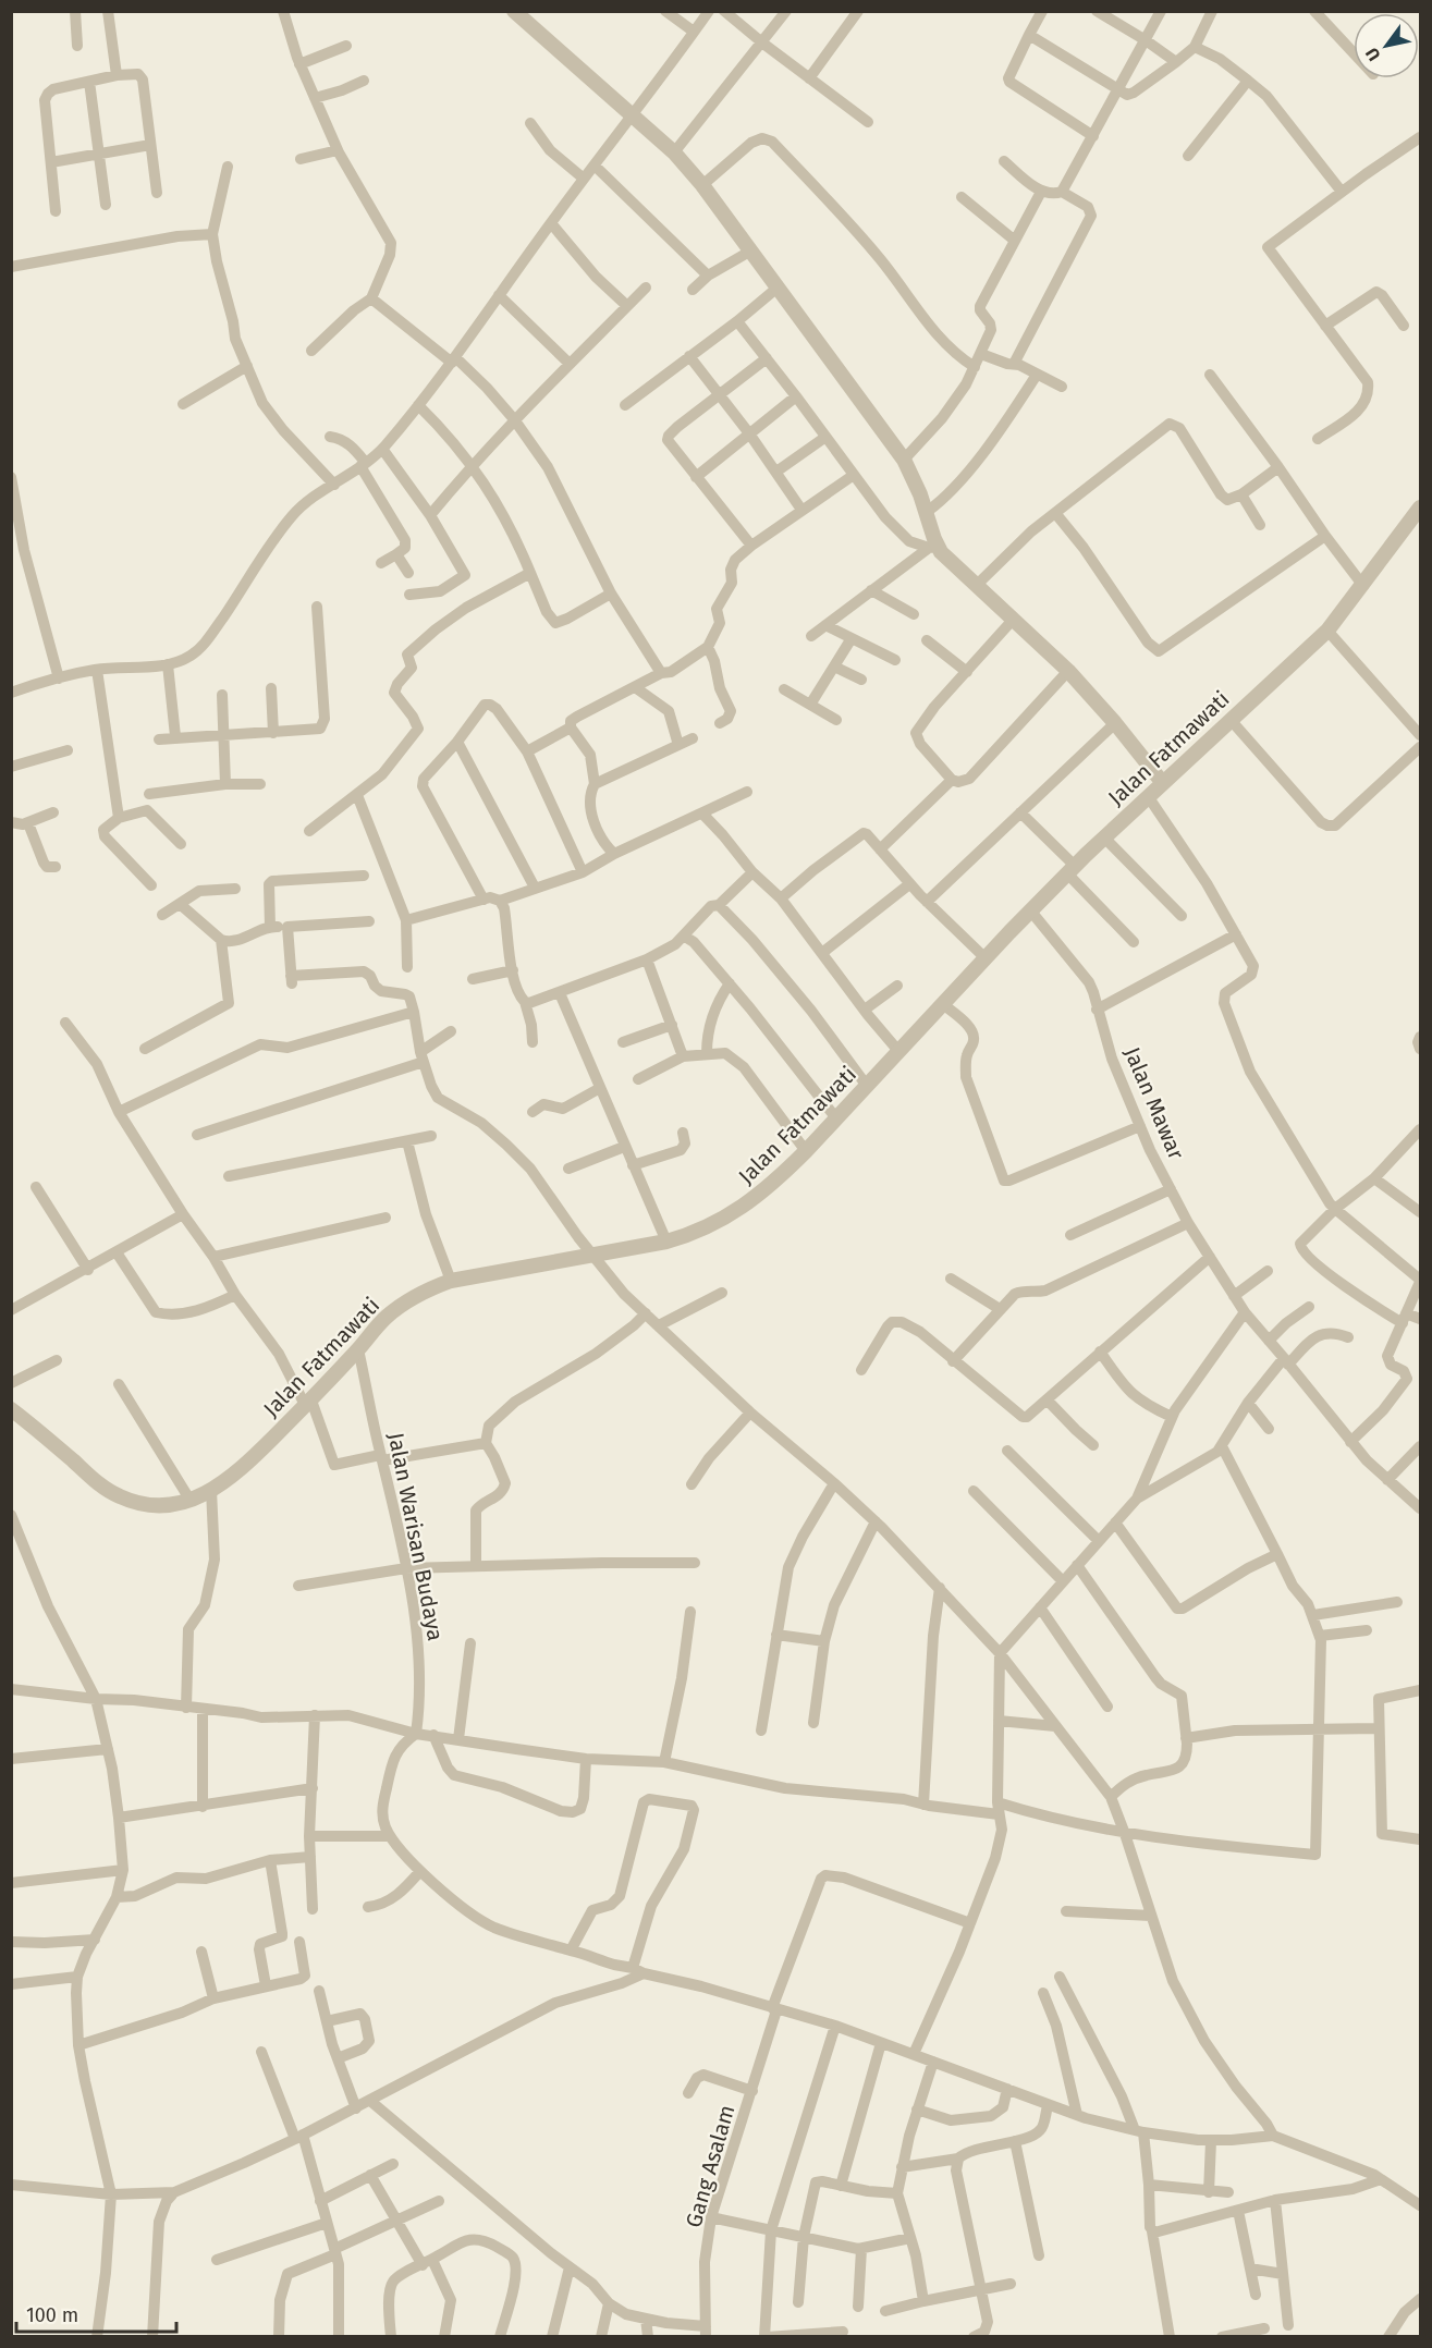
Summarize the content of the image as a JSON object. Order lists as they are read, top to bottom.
{
  "streets": {
    "street": [
      "Jalan Fatmawati",
      "Jalan Mawar",
      "Jalan Warisan Budaya",
      "Gang Asalam"
    ]
  },
  "crossings": [
    ["Jalan Fatmawati", "Jalan Mawar"],
    ["Jalan Fatmawati", "Jalan Warisan Budaya"]
  ],
  "scale_bar": "100 m",
  "north": "bottom left"
}
